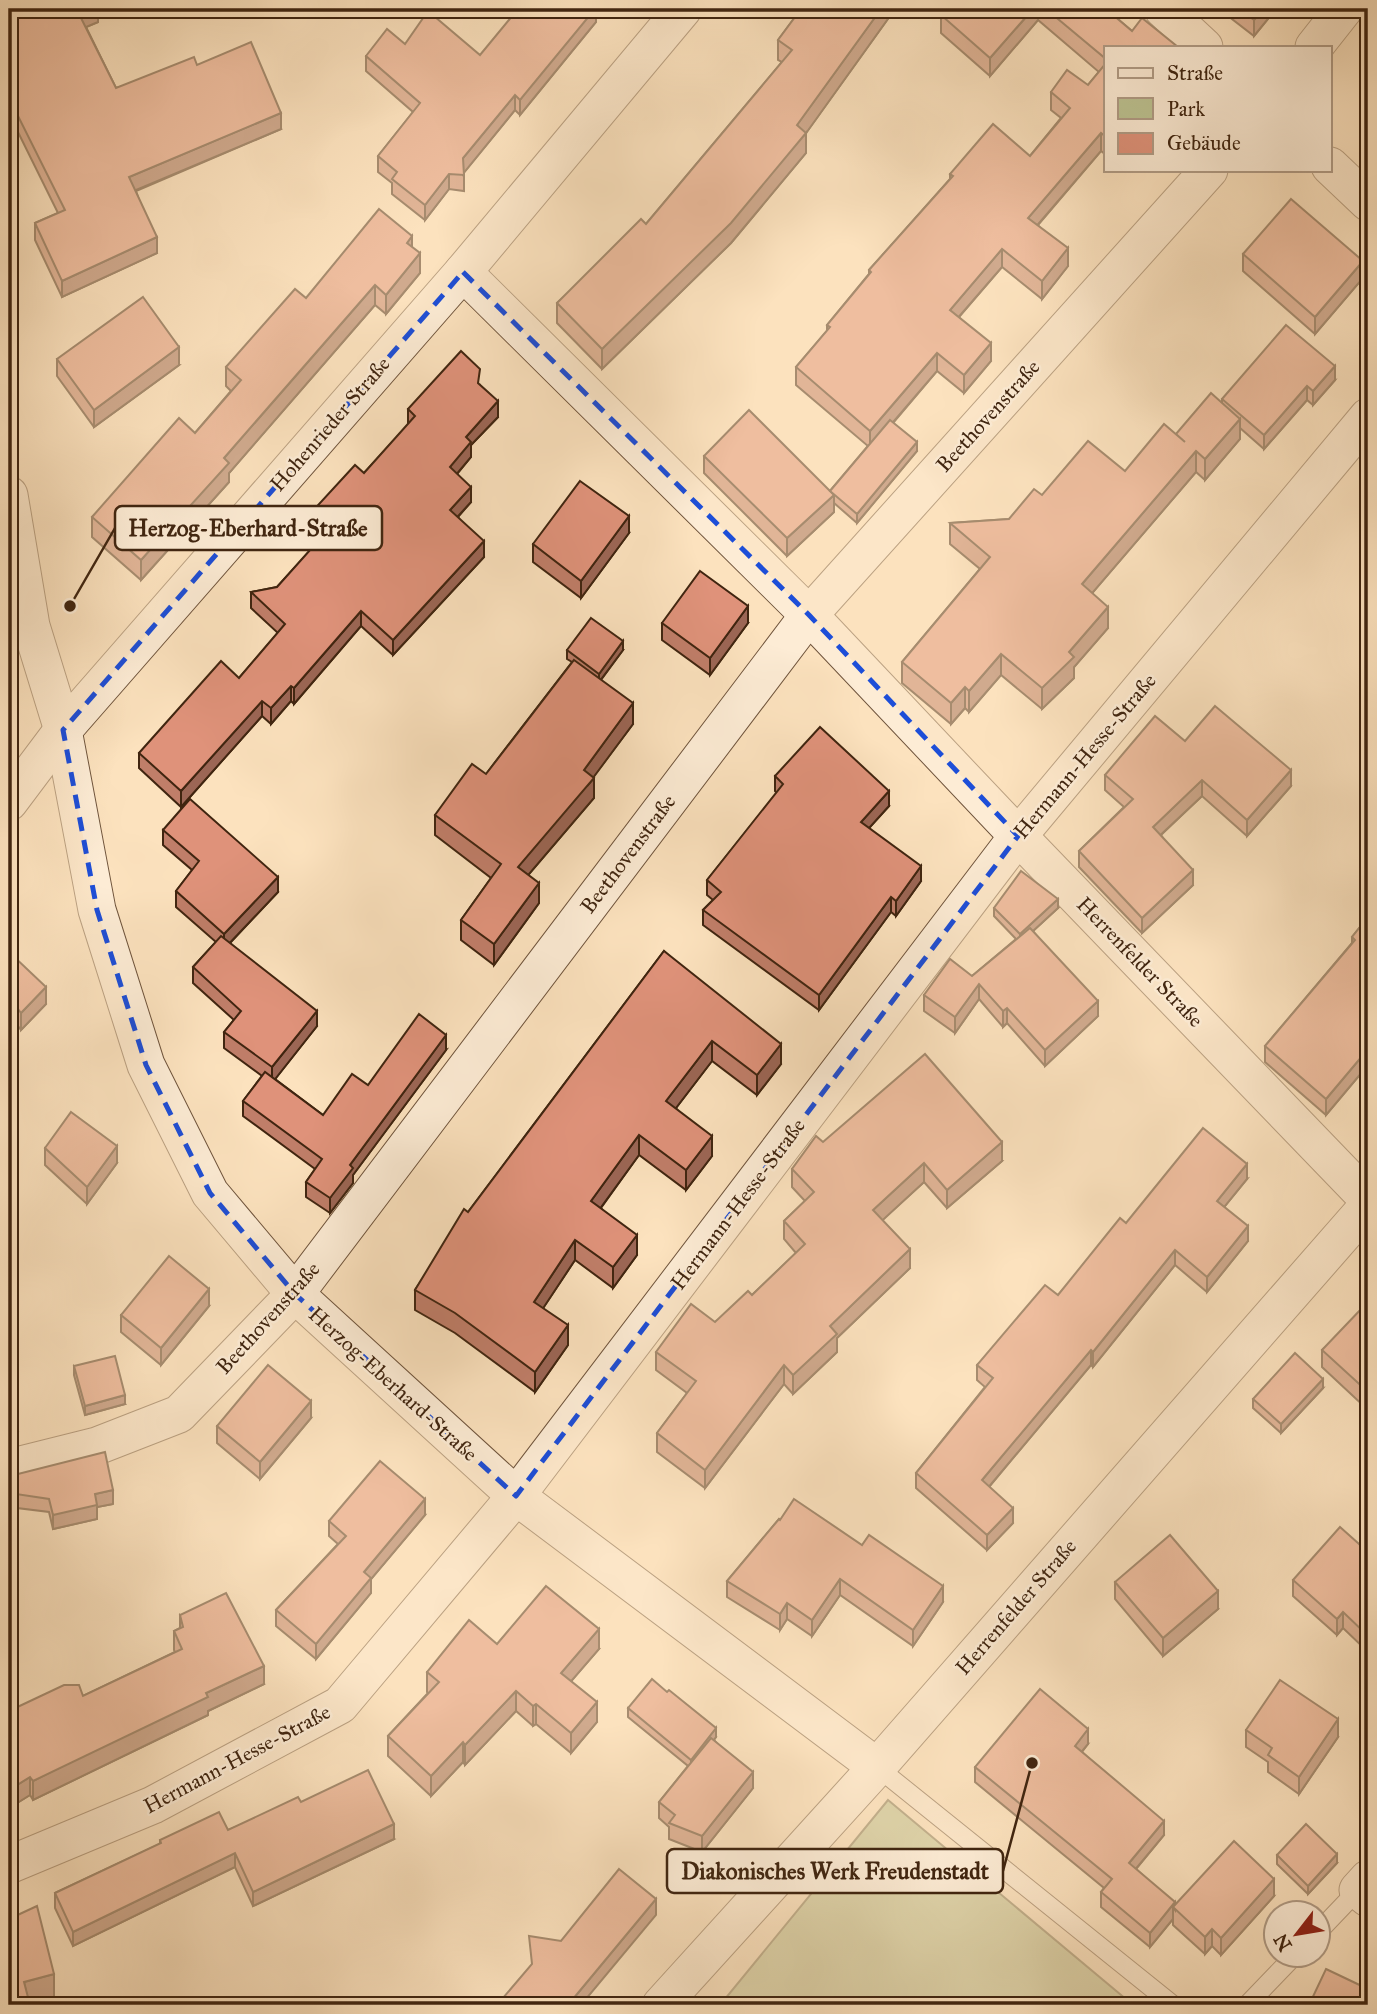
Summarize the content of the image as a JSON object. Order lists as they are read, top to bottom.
{
  "streets": {
    "street": [
      "Beethovenstraße",
      "Hohenrieder Straße",
      "Hermann-Hesse-Straße",
      "Herrenfelder Straße",
      "Herzog-Eberhard-Straße"
    ]
  },
  "crossings": [
    ["Beethovenstraße", "Herrenfelder Straße"],
    ["Beethovenstraße", "Herzog-Eberhard-Straße"],
    ["Hohenrieder Straße", "Herzog-Eberhard-Straße"],
    ["Hermann-Hesse-Straße", "Herrenfelder Straße"],
    ["Hermann-Hesse-Straße", "Herzog-Eberhard-Straße"],
    ["Herrenfelder Straße", "Herzog-Eberhard-Straße"]
  ],
  "places": ["Herzog-Eberhard-Straße", "Diakonisches Werk Freudenstadt"],
  "legend": ["Straße", "Park", "Gebäude"],
  "north": "bottom left"
}
